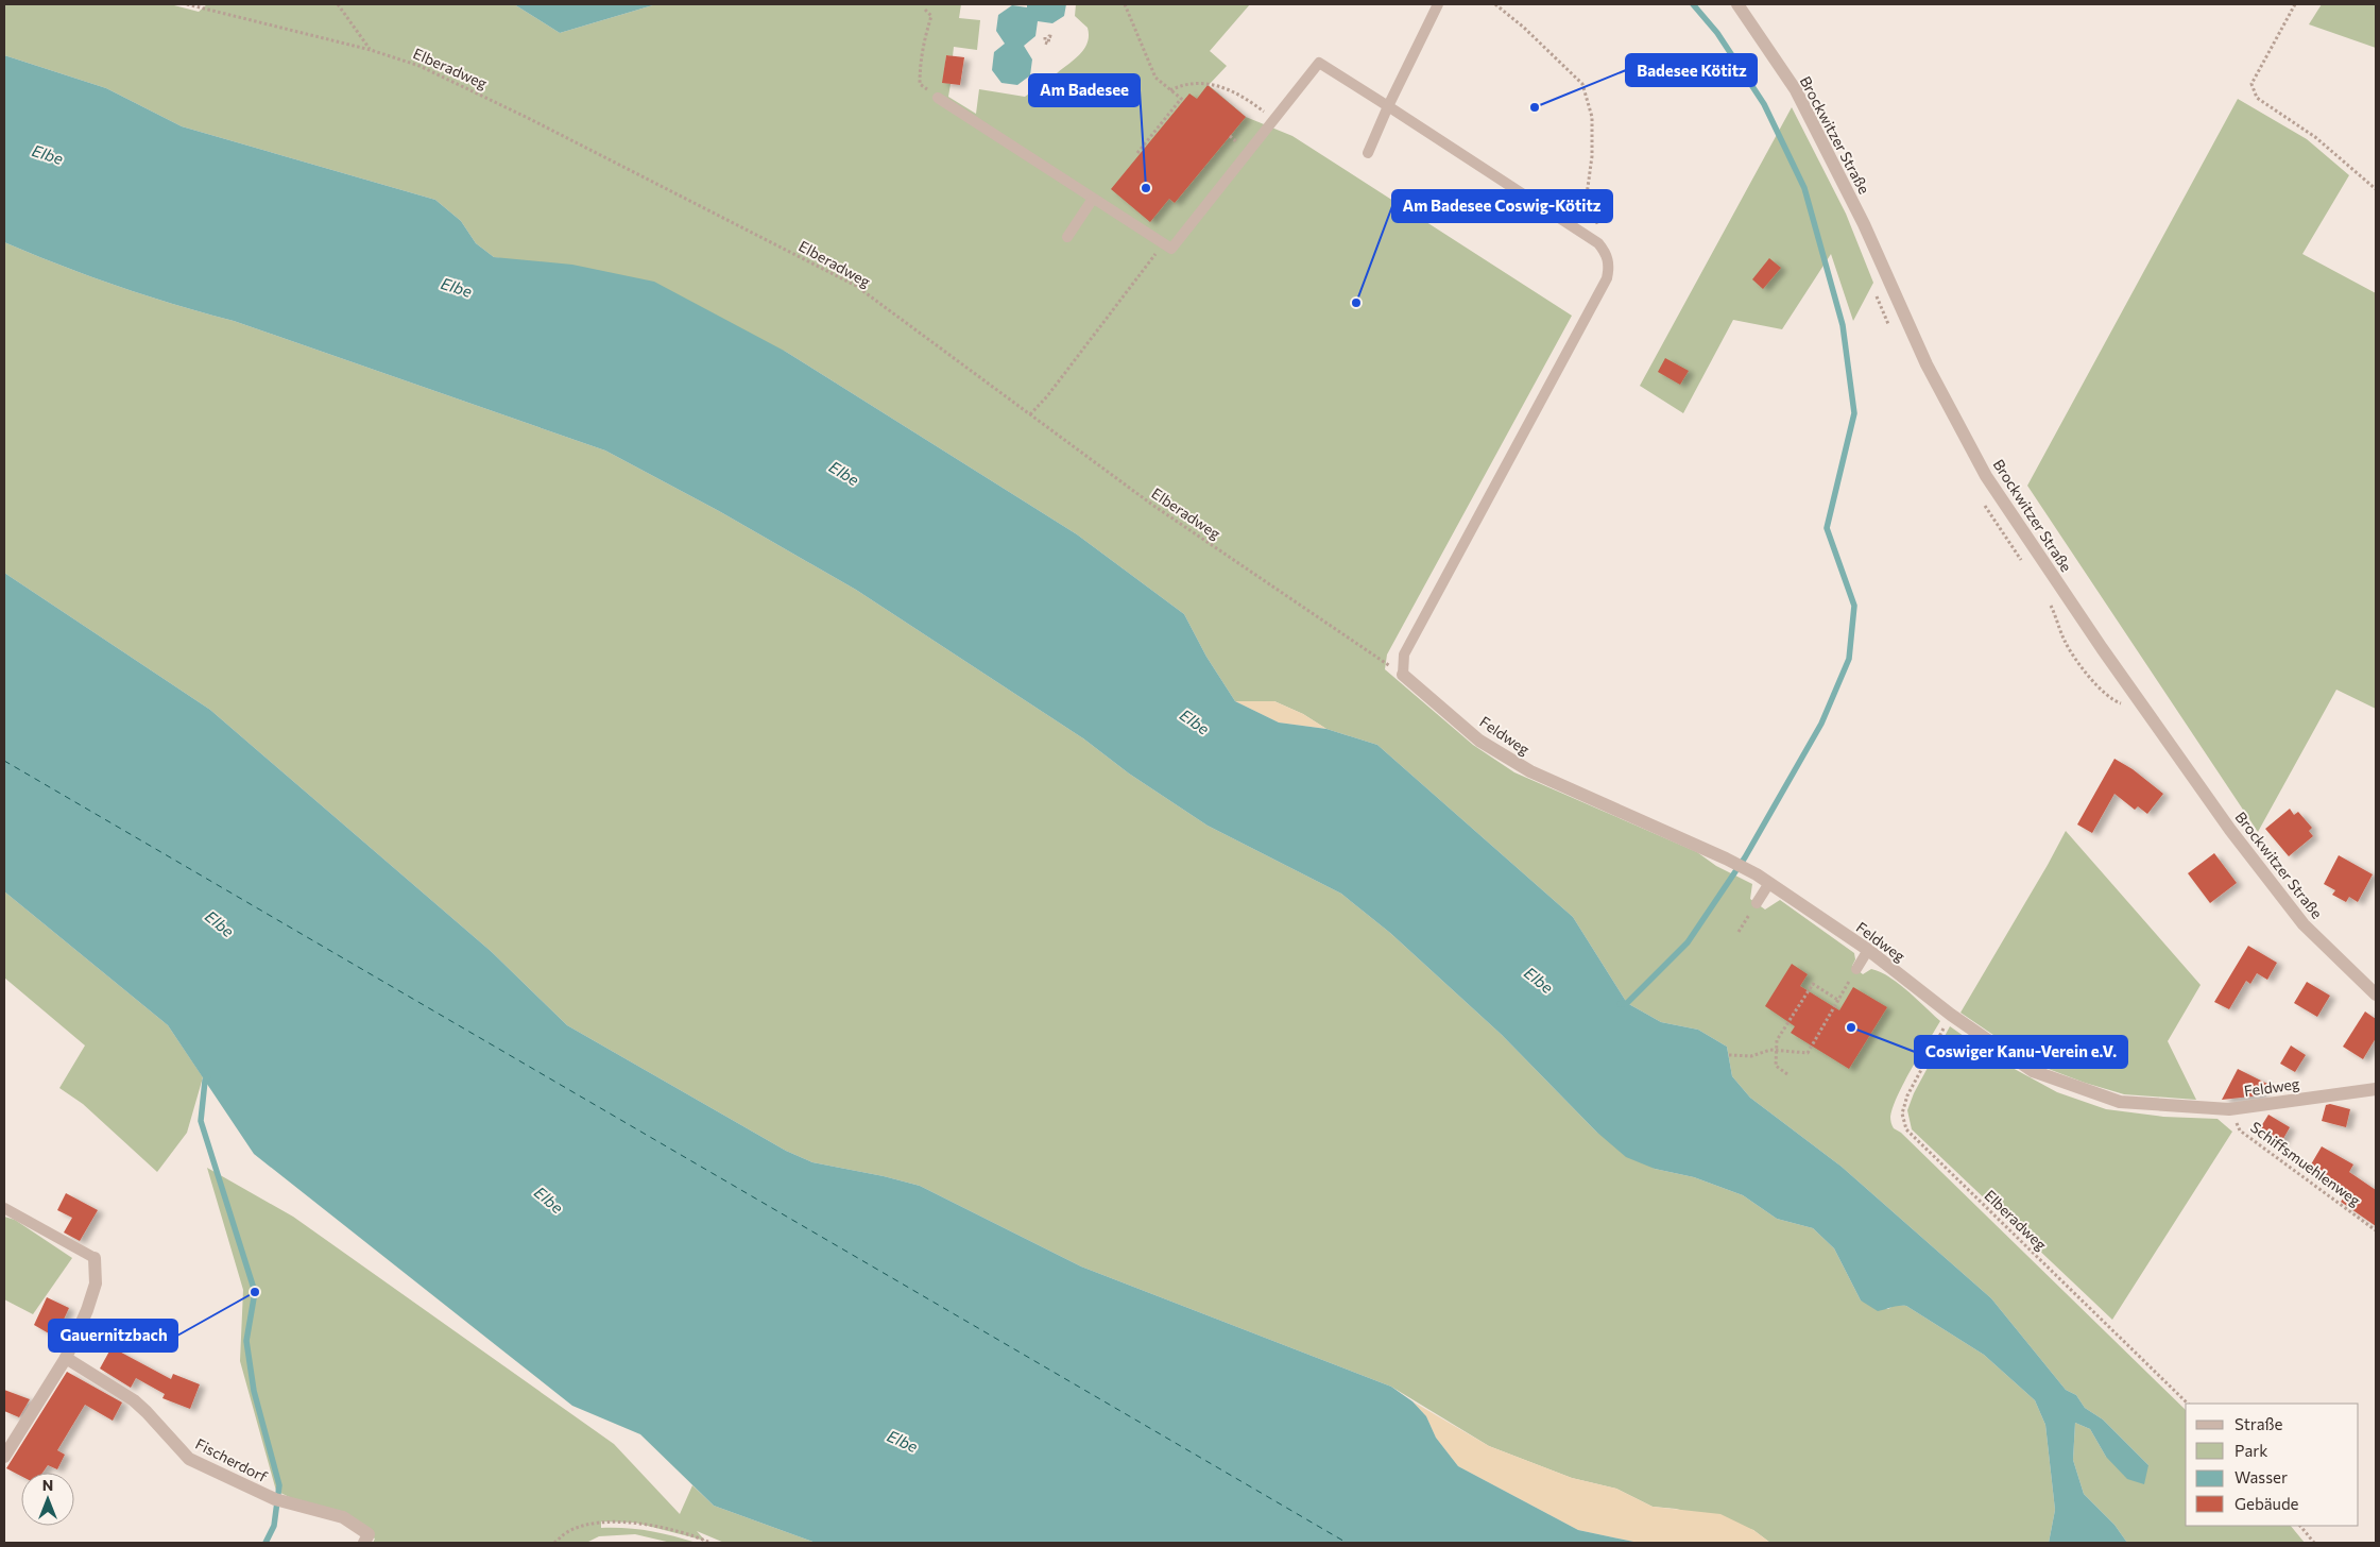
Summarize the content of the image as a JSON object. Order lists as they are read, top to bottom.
{
  "streets": {
    "street": ["Brockwitzer Straße", "Feldweg", "Fischerdorf"],
    "path": ["Elberadweg", "Schiffsmuehlenweg"]
  },
  "crossings": [
    ["Elberadweg", "Feldweg"],
    ["Feldweg", "Schiffsmuehlenweg"]
  ],
  "water": ["Elbe"],
  "places": [
    "Badesee Kötitz",
    "Am Badesee",
    "Am Badesee Coswig-Kötitz",
    "Coswiger Kanu-Verein e.V.",
    "Gauernitzbach"
  ],
  "legend": [
    "Straße",
    "Park",
    "Wasser",
    "Gebäude"
  ],
  "north": "top"
}
